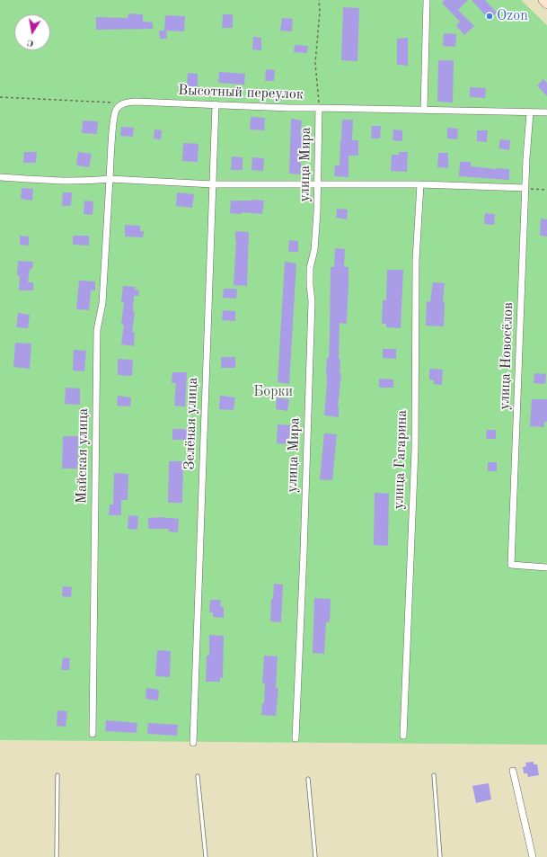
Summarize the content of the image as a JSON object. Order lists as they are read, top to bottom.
{
  "streets": {
    "street": [
      "Высотный переулок",
      "улица Мира",
      "улица Новосёлов",
      "Зелёная улица",
      "Майская улица",
      "улица Гагарина"
    ]
  },
  "crossings": [
    ["Высотный переулок", "улица Мира"],
    ["Высотный переулок", "улица Новосёлов"],
    ["Высотный переулок", "Зелёная улица"]
  ],
  "parks": ["Борки"],
  "places": ["Ozon"],
  "north": "bottom"
}
